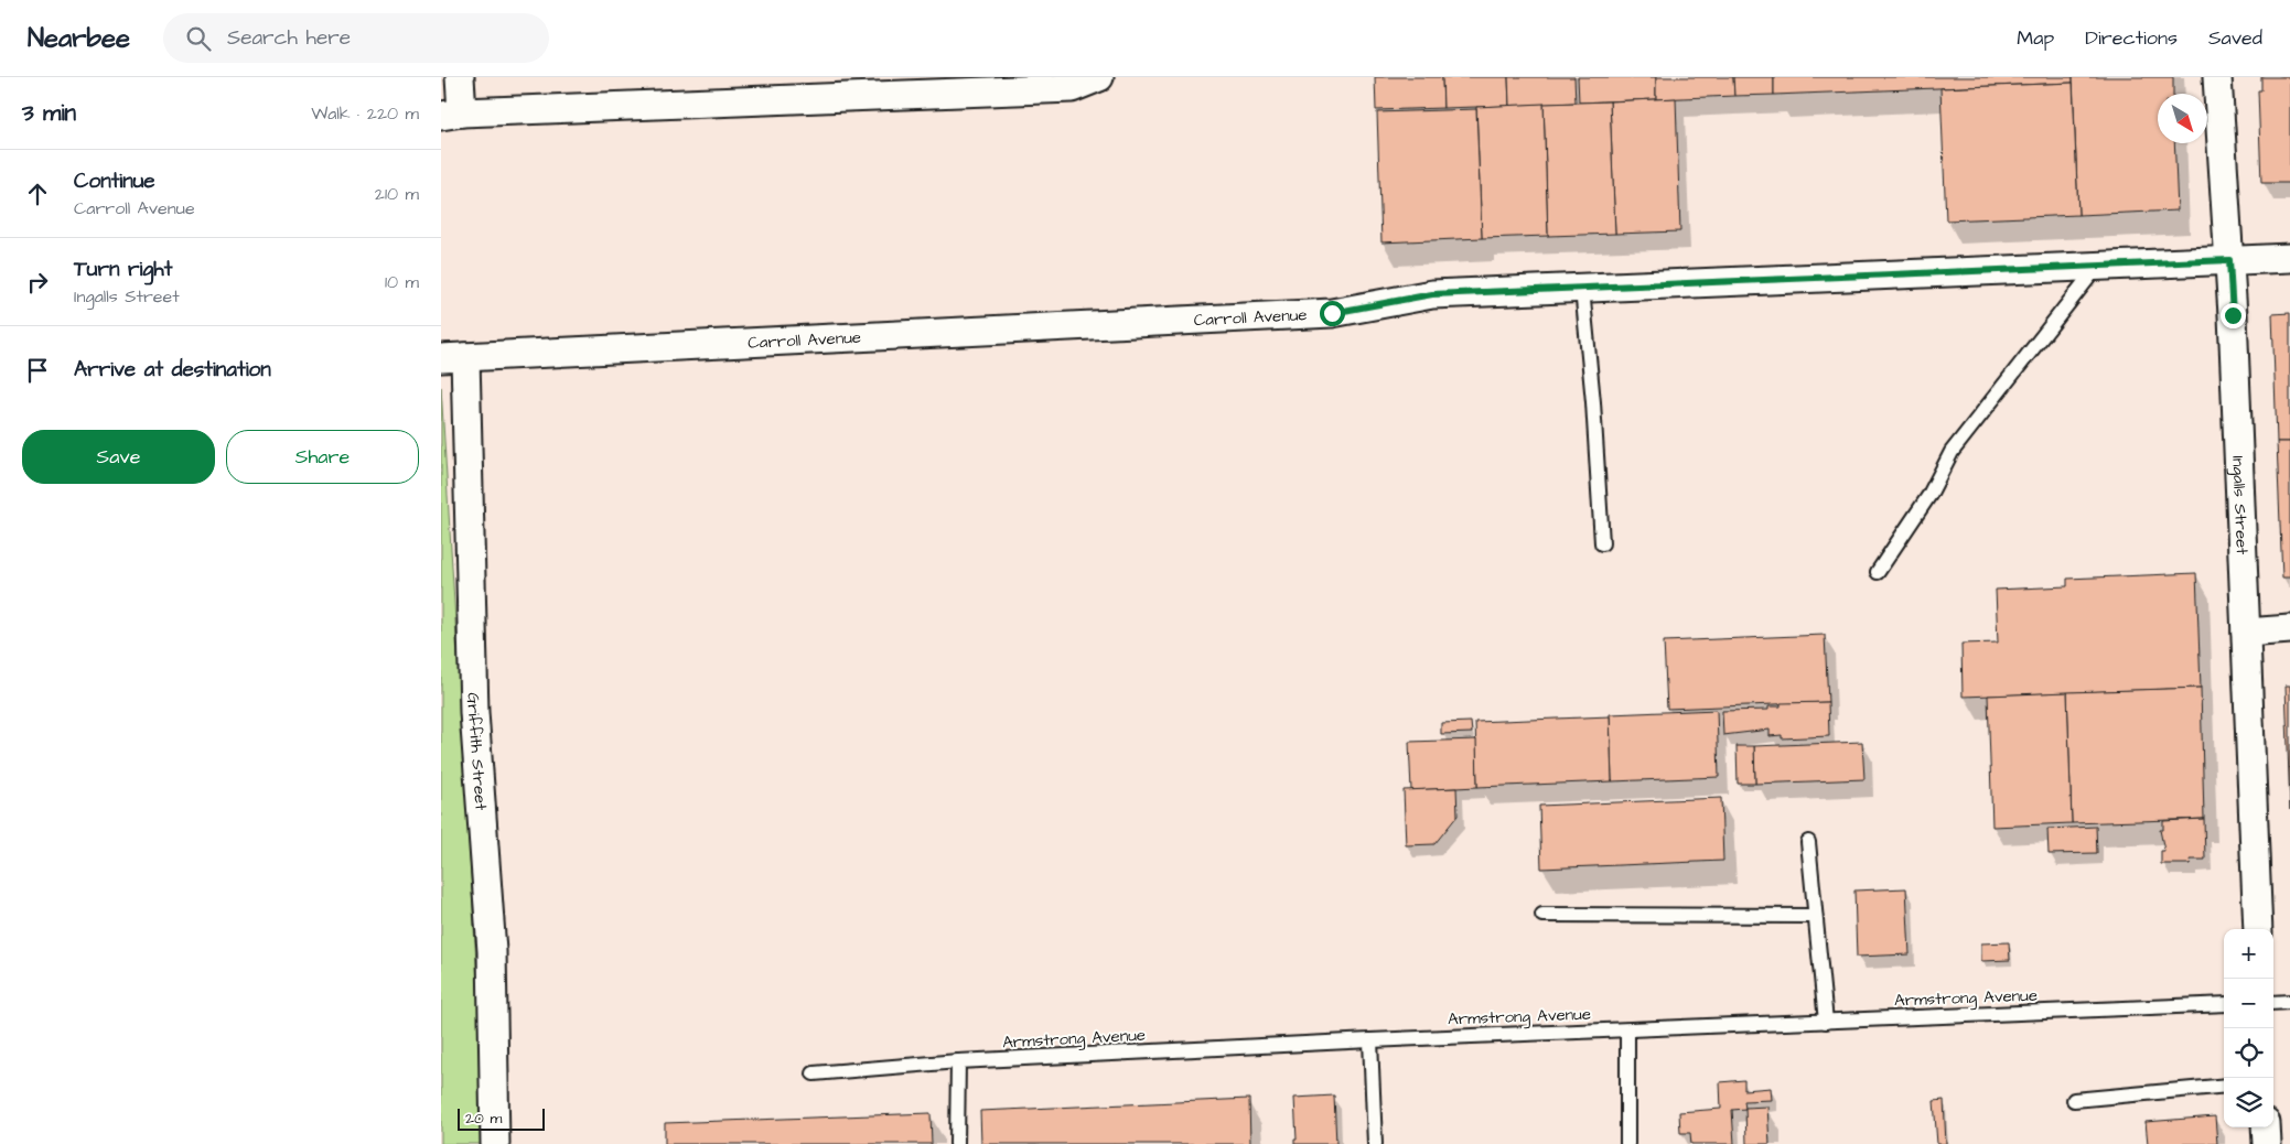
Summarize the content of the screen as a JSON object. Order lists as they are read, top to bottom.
{
  "streets": {
    "street": ["Carroll Avenue", "Ingalls Street", "Griffith Street"],
    "lane": ["Armstrong Avenue"]
  },
  "crossings": [
    ["Carroll Avenue", "Ingalls Street"],
    ["Carroll Avenue", "Griffith Street"]
  ],
  "scale_bar": "20 m",
  "north": "bottom right",
  "page": {
    "header": "Nearbee",
    "search": "Search here",
    "nav": ["Map", "Directions", "Saved"],
    "heading": ["3 min", "Walk · 220 m"],
    "list": [
      ["Continue", "Carroll Avenue", "210 m"],
      ["Turn right", "Ingalls Street", "10 m"],
      "Arrive at destination"
    ],
    "buttons": ["Save", "Share"],
    "map_buttons": ["+", "−"],
    "scale": "20 m"
  }
}
